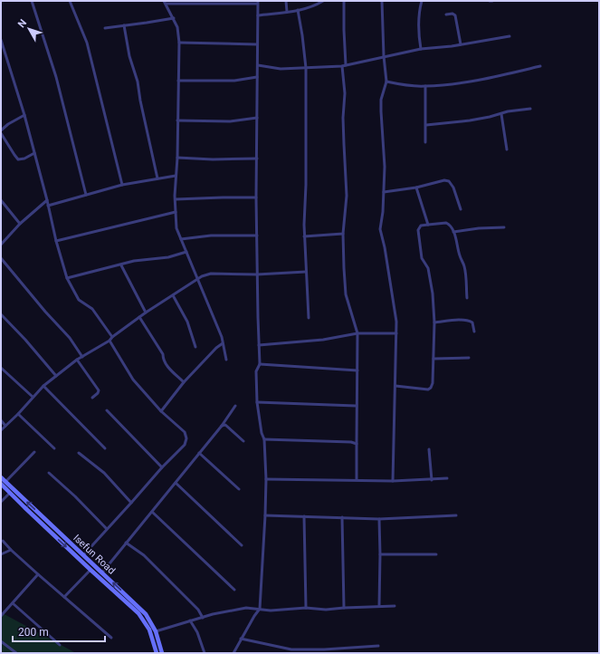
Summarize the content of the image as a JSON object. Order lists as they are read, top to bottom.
{
  "streets": {
    "street": ["Isefun Road"]
  },
  "scale_bar": "200 m",
  "north": "top left"
}
